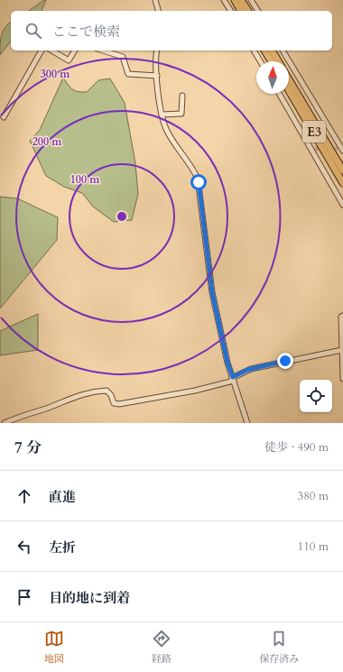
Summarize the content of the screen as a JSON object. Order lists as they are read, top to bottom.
{
  "streets": {
    "highway": ["E3"]
  },
  "north": "top",
  "page": {
    "search": "ここで検索",
    "heading": ["7 分", "徒歩 · 490 m"],
    "list": [
      ["直進", "380 m"],
      ["左折", "110 m"],
      "目的地に到着"
    ],
    "nav": ["地図", "経路", "保存済み"]
  },
  "rings": ["300 m", "200 m", "100 m"]
}
